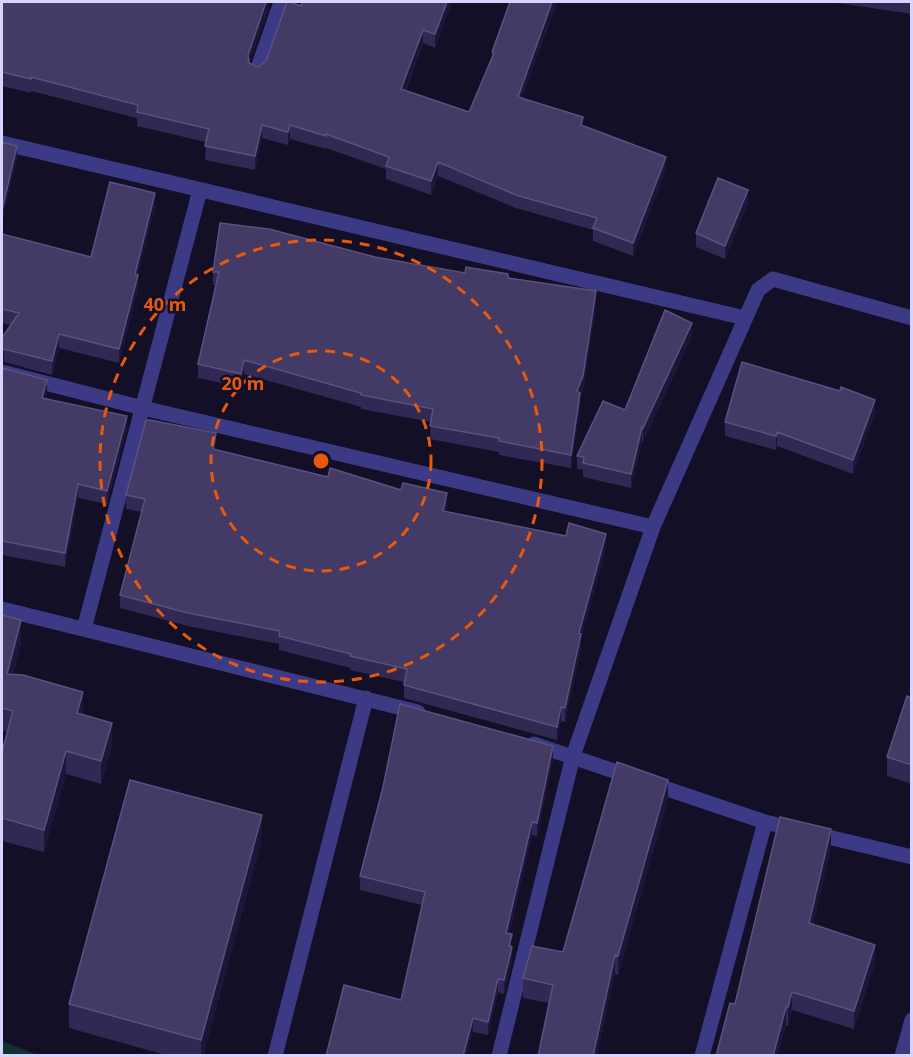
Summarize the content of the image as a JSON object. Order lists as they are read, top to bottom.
{
  "rings": ["40 m", "20 m"]
}
